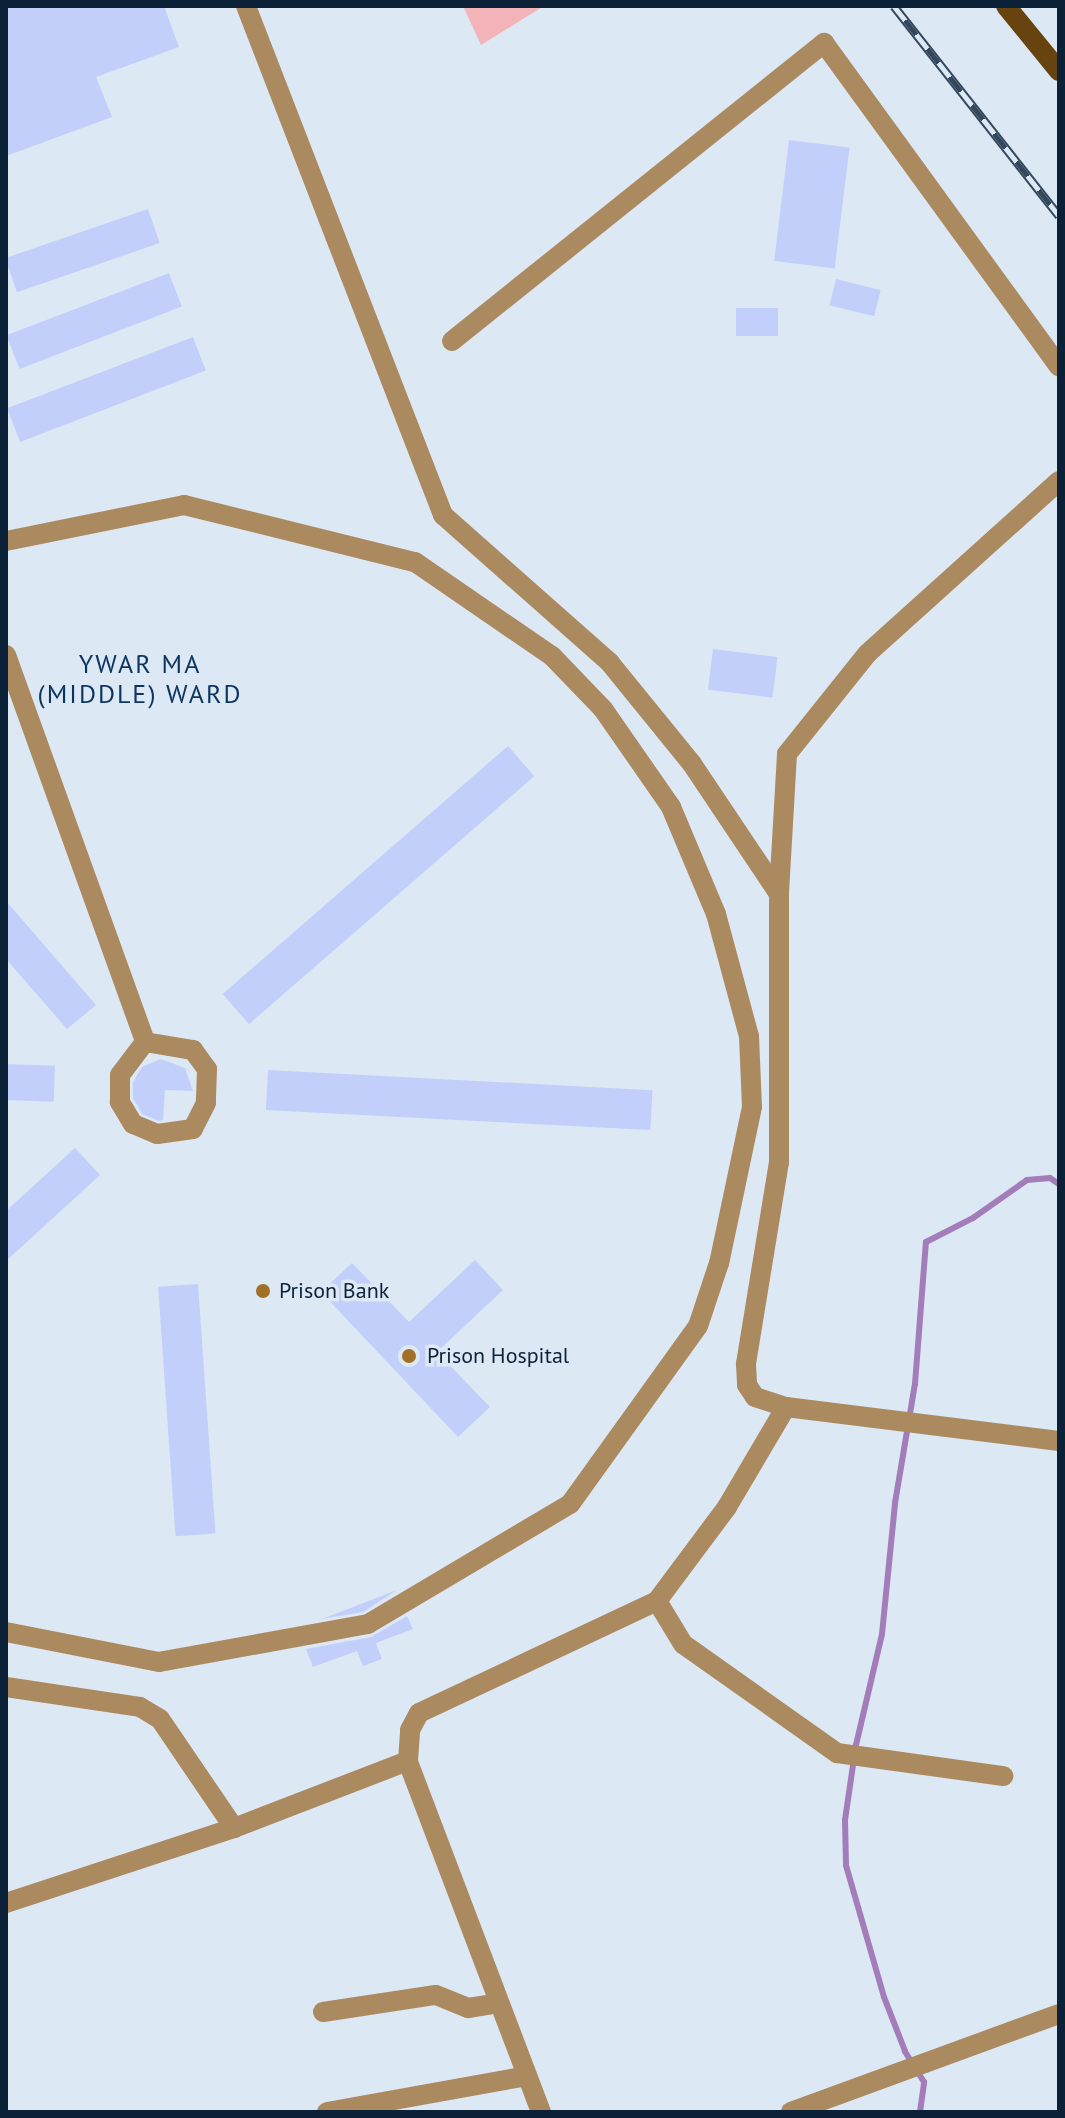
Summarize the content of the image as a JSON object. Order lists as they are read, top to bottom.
{
  "districts": ["YWAR MA (MIDDLE) WARD"],
  "places": ["Prison Bank", "Prison Hospital"]
}
